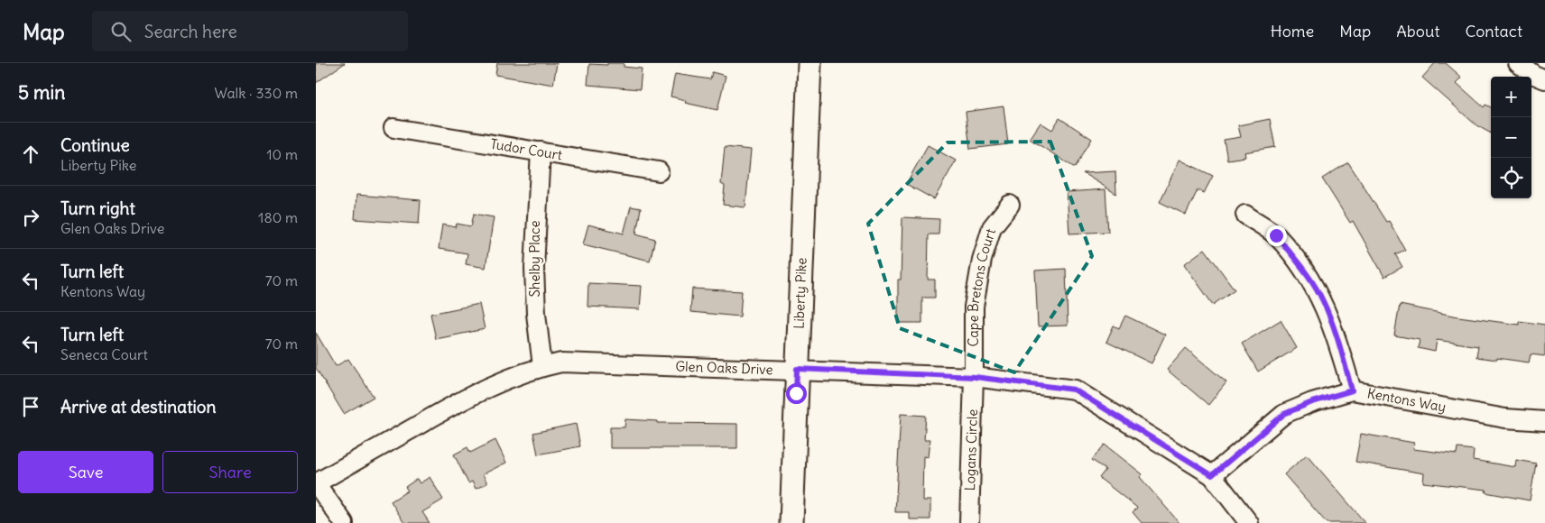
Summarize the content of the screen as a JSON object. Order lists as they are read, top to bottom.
{
  "streets": {
    "street": [
      "Tudor Court",
      "Shelby Place",
      "Cape Bretons Court",
      "Liberty Pike",
      "Glen Oaks Drive",
      "Kentons Way",
      "Logans Circle"
    ]
  },
  "crossings": [
    ["Tudor Court", "Shelby Place"],
    ["Shelby Place", "Glen Oaks Drive"],
    ["Cape Bretons Court", "Glen Oaks Drive"],
    ["Cape Bretons Court", "Logans Circle"],
    ["Liberty Pike", "Glen Oaks Drive"],
    ["Glen Oaks Drive", "Kentons Way"],
    ["Glen Oaks Drive", "Logans Circle"]
  ],
  "page": {
    "header": "Map",
    "search": "Search here",
    "nav": [
      "Home",
      "Map",
      "About",
      "Contact"
    ],
    "heading": ["5 min", "Walk · 330 m"],
    "map_buttons": ["+", "−"],
    "list": [
      ["Continue", "Liberty Pike", "10 m"],
      ["Turn right", "Glen Oaks Drive", "180 m"],
      ["Turn left", "Kentons Way", "70 m"],
      ["Turn left", "Seneca Court", "70 m"],
      "Arrive at destination"
    ],
    "buttons": ["Save", "Share"]
  }
}
